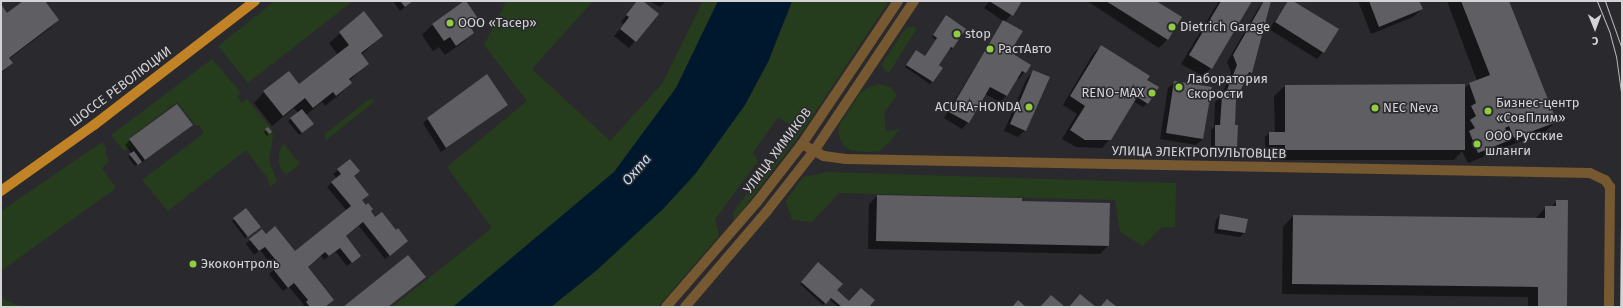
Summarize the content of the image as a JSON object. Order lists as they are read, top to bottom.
{
  "streets": {
    "main road": ["ШОССЕ РЕВОЛЮЦИИ"],
    "street": ["УЛИЦА ХИМИКОВ", "УЛИЦА ЭЛЕКТРОПУЛЬТОВЦЕВ"]
  },
  "crossings": [
    ["УЛИЦА ХИМИКОВ", "УЛИЦА ЭЛЕКТРОПУЛЬТОВЦЕВ"]
  ],
  "water": ["Охта"],
  "places": [
    "ООО «Тасер»",
    "Dietrich Garage",
    "stop",
    "РастАвто",
    "Лаборатория Скорости",
    "RENO-MAX",
    "ACURA-HONDA",
    "NEC Neva",
    "Бизнес-центр «СовПлим»",
    "ООО Русские шланги",
    "Экоконтроль"
  ],
  "north": "bottom"
}
